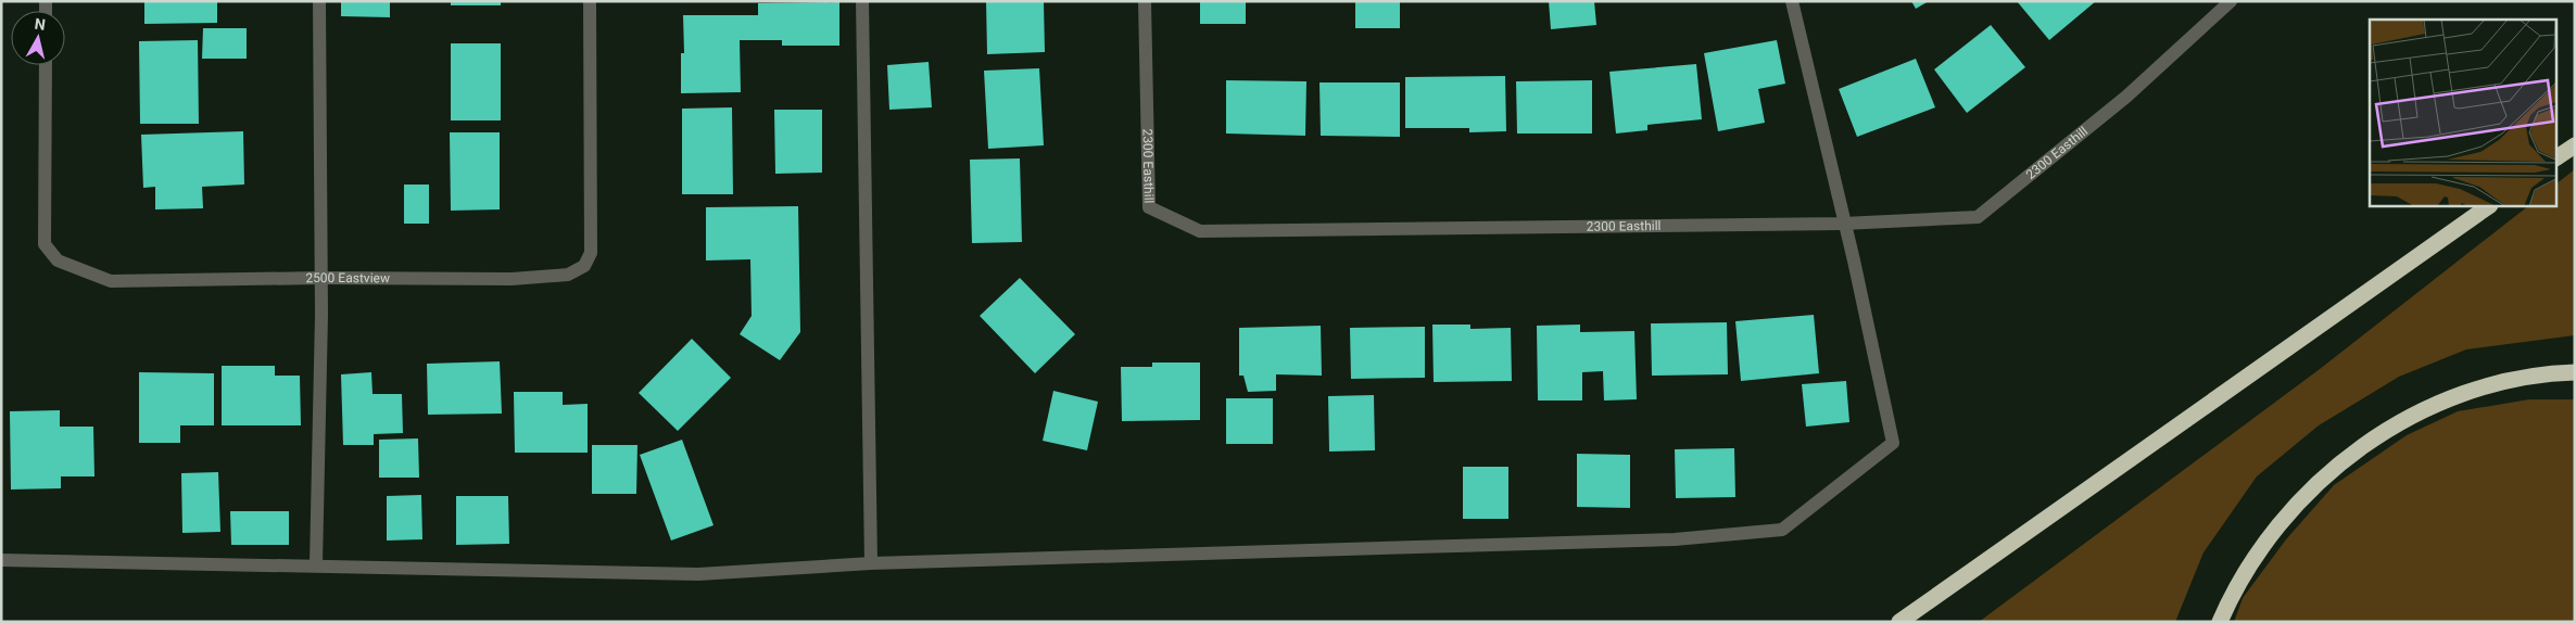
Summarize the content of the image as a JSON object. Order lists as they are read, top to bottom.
{
  "streets": {
    "street": ["2300 Easthill", "2500 Eastview"]
  },
  "north": "top"
}
